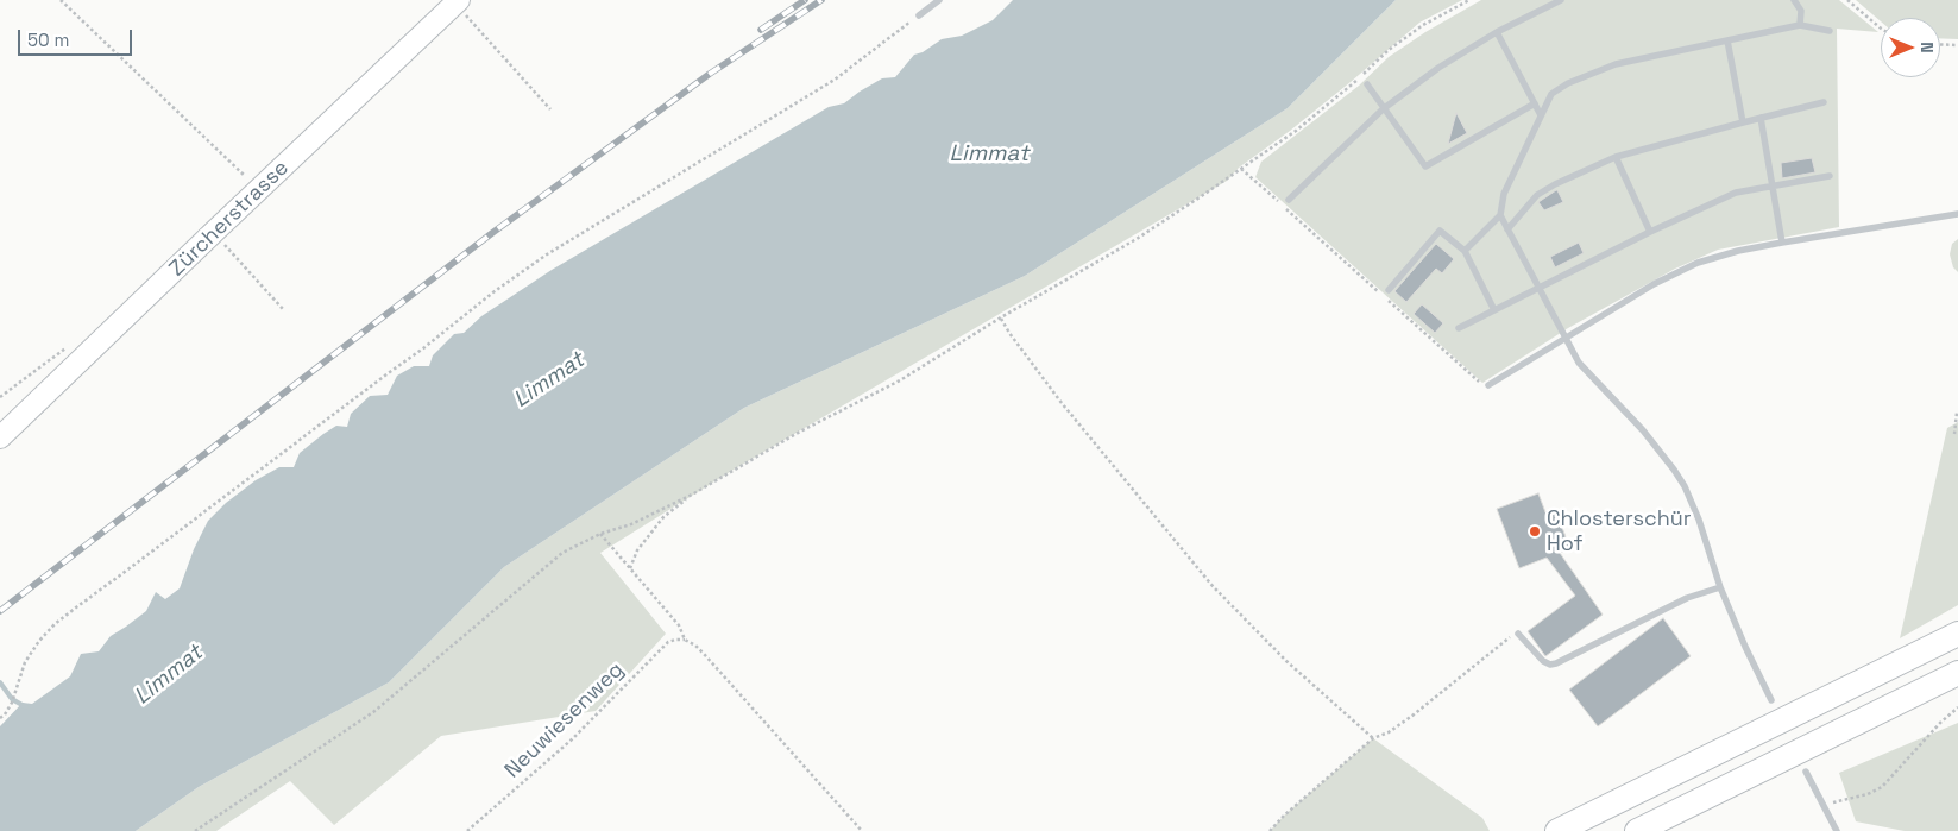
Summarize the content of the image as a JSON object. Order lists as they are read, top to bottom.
{
  "streets": {
    "main road": ["Zürcherstrasse"],
    "path": ["Neuwiesenweg"]
  },
  "water": ["Limmat"],
  "places": ["Chlosterschür Hof"],
  "scale_bar": "50 m",
  "north": "right"
}
